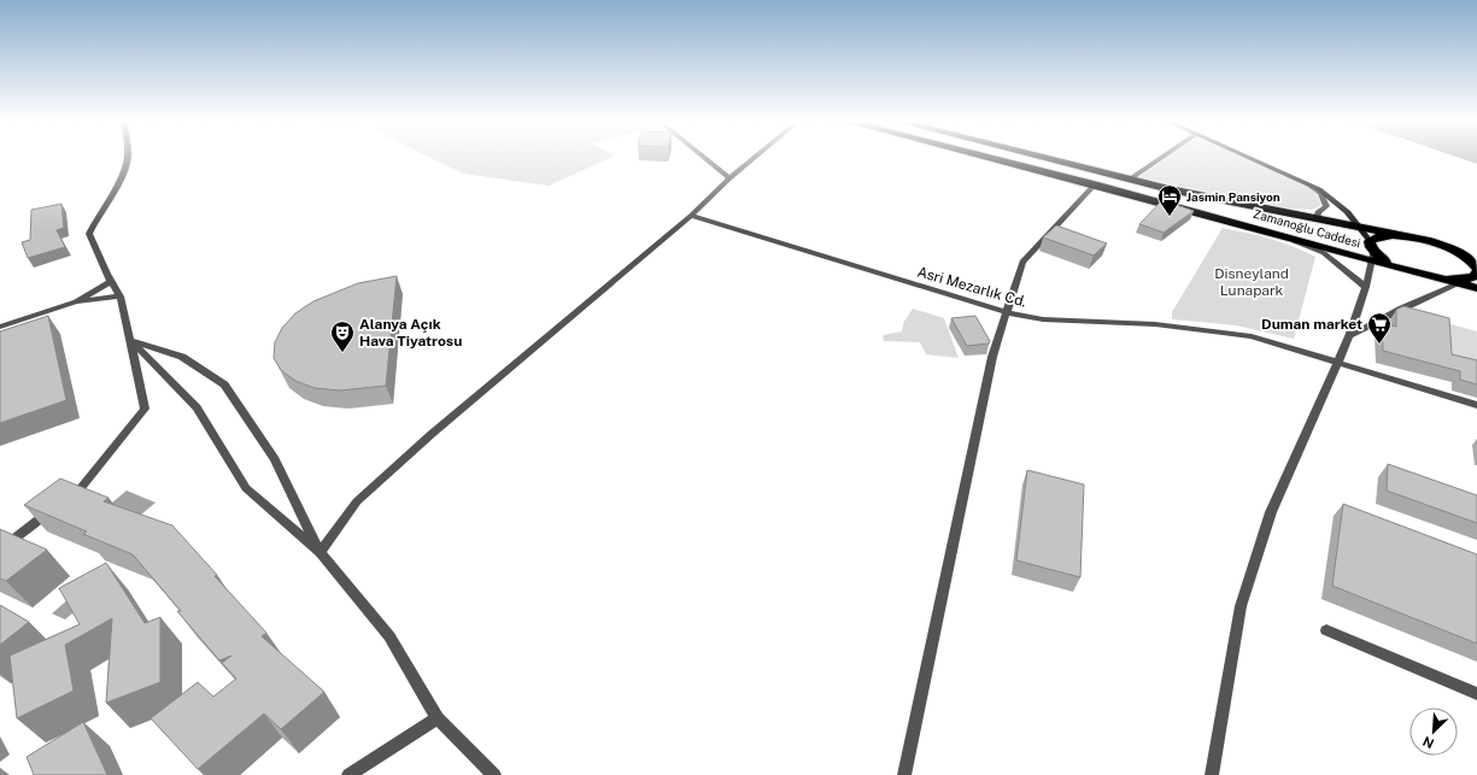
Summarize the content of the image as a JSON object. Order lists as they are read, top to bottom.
{
  "streets": {
    "highway": ["Zamanoğlu Caddesi"],
    "street": ["Asri Mezarlık Cd."]
  },
  "parks": ["Disneyland Lunapark"],
  "places": {
    "hotel": ["Jasmin Pansiyon"],
    "supermarket": ["Duman market"],
    "theatre": ["Alanya Açık Hava Tiyatrosu"]
  },
  "north": "bottom left"
}
